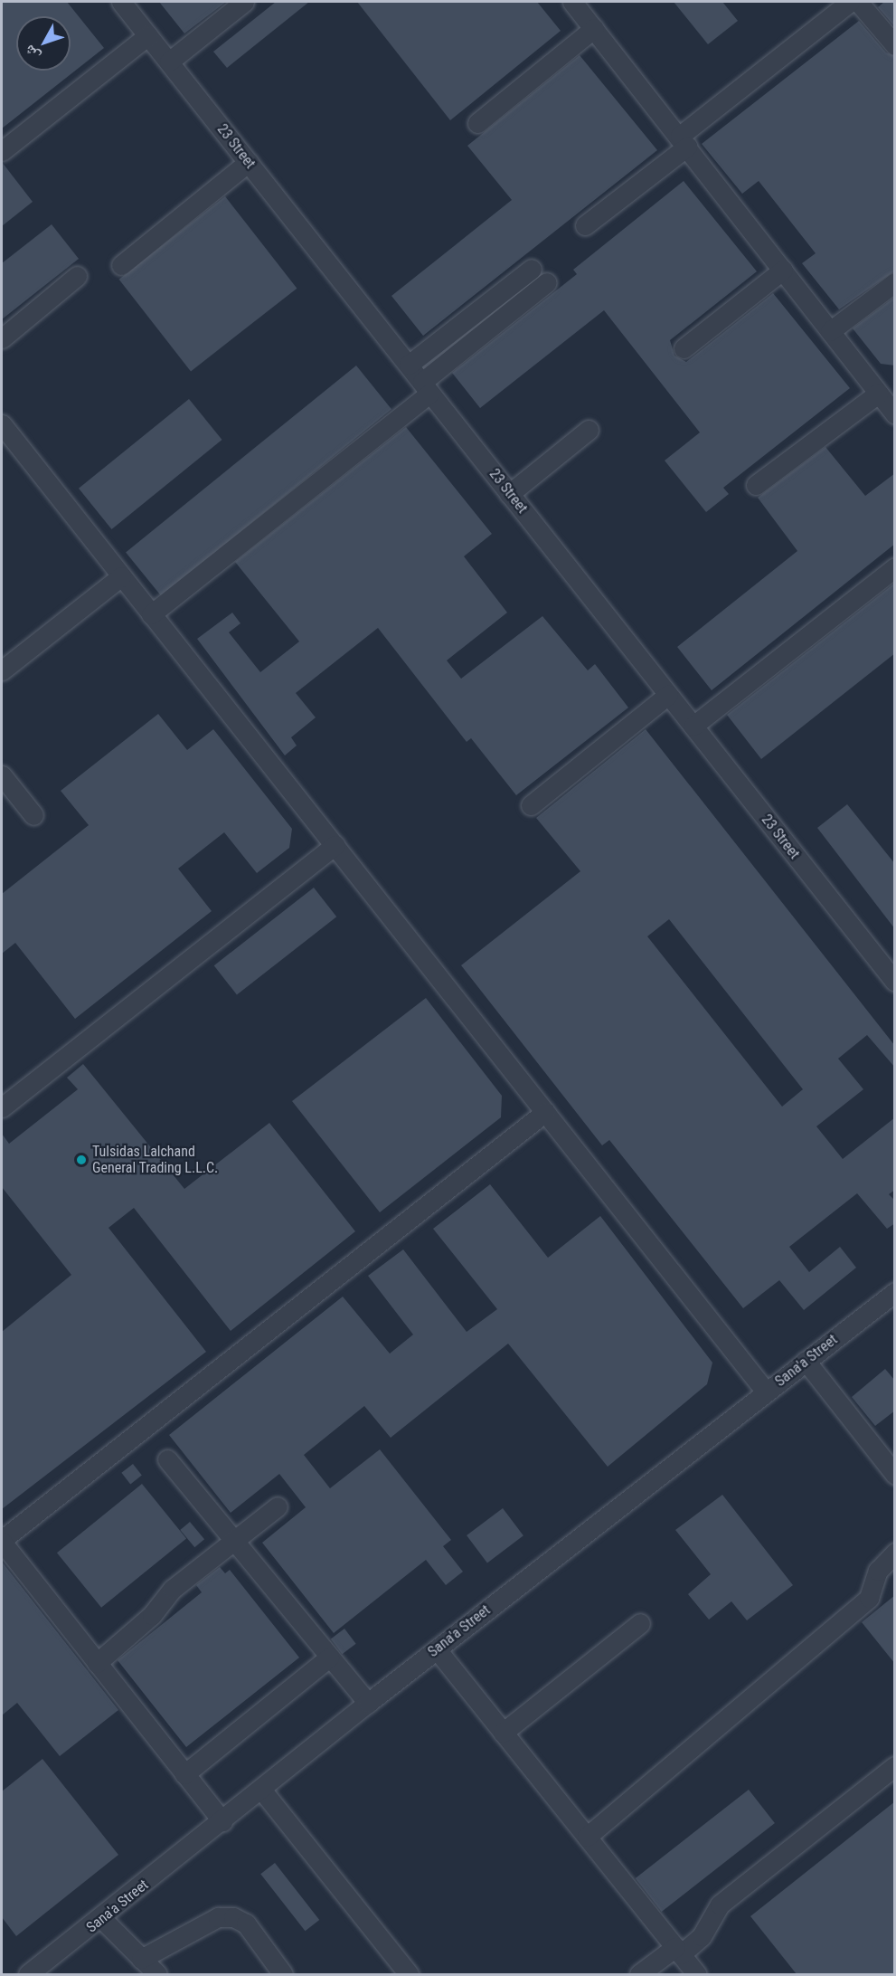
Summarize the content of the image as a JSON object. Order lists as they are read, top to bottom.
{
  "streets": {
    "street": ["23 Street", "Sana'a Street"]
  },
  "places": ["Tulsidas Lalchand General Trading L.L.C."],
  "north": "bottom left"
}
